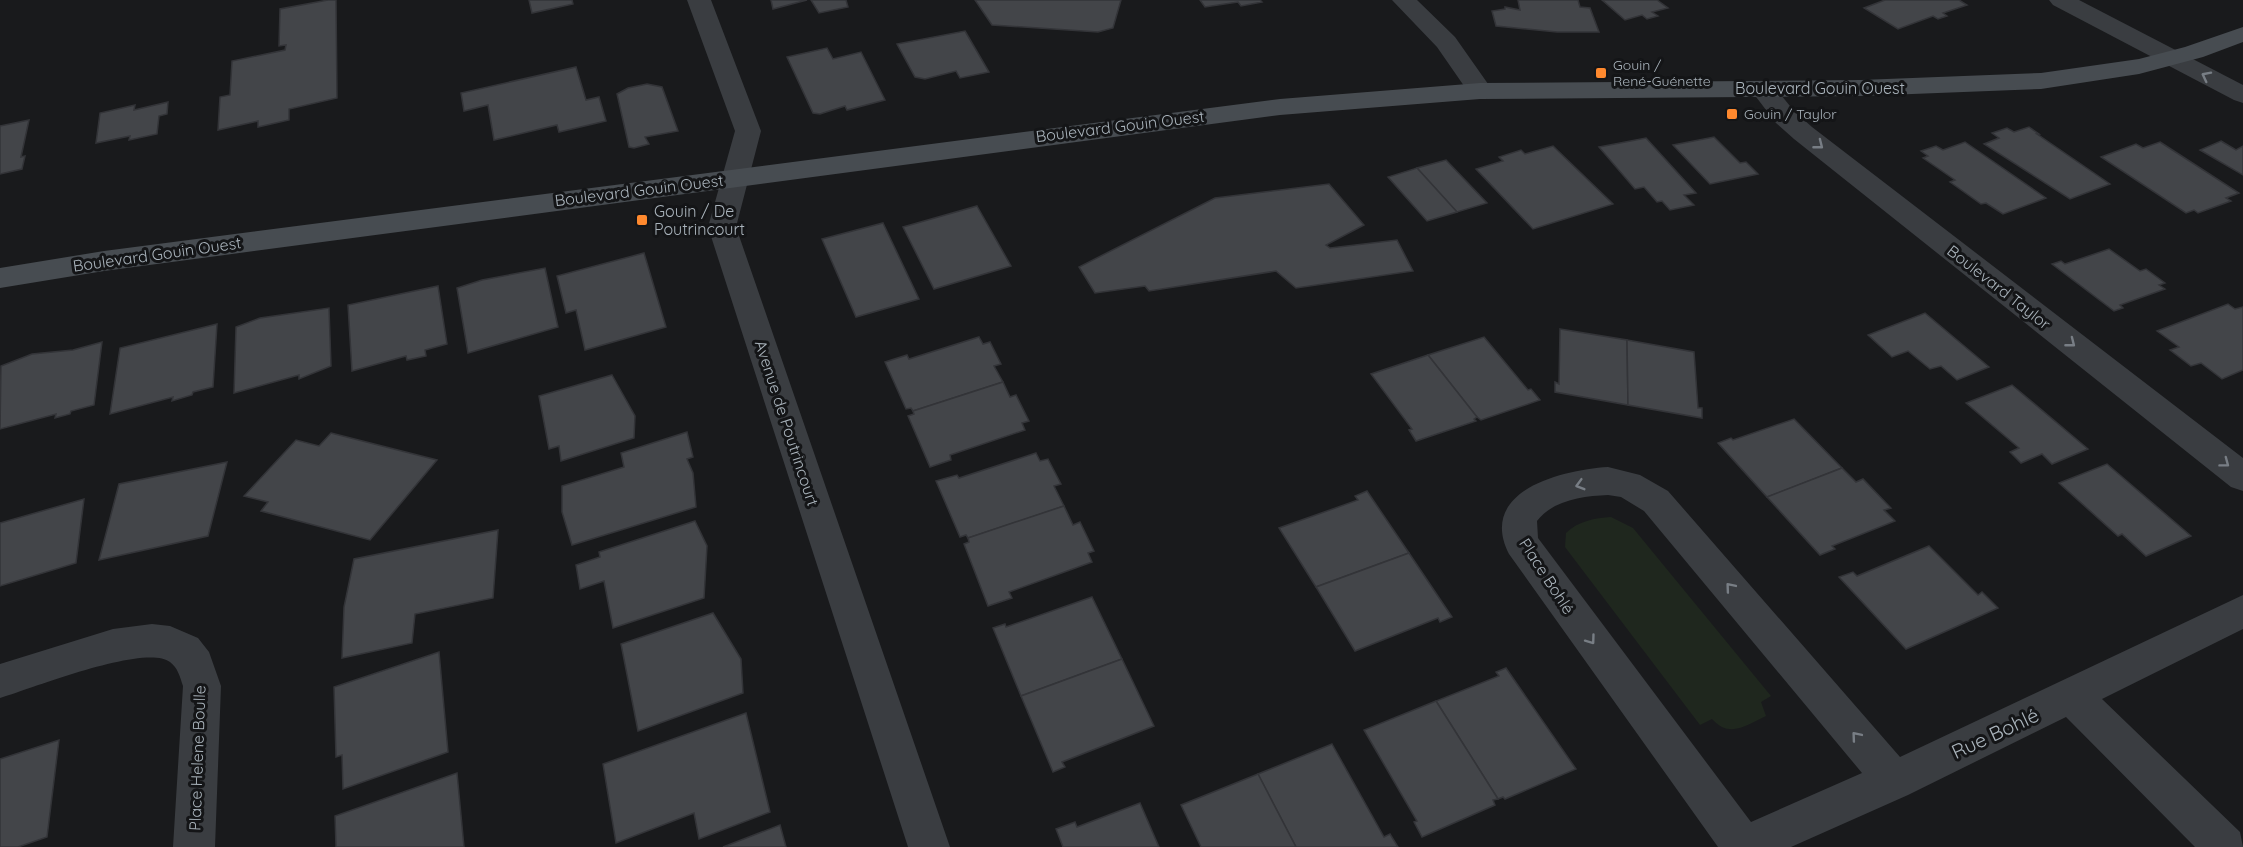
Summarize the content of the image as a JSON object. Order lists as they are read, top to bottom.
{
  "streets": {
    "street": [
      "Boulevard Gouin Ouest",
      "Boulevard Taylor",
      "Avenue de Poutrincourt",
      "Place Bohlé",
      "Rue Bohlé",
      "Place Helene Boulle"
    ]
  },
  "crossings": [
    ["Boulevard Gouin Ouest", "Boulevard Taylor"],
    ["Boulevard Gouin Ouest", "Avenue de Poutrincourt"],
    ["Place Bohlé", "Rue Bohlé"]
  ],
  "one_way": ["Boulevard Taylor"],
  "places": {
    "transit": ["Gouin / René-Guénette", "Gouin / Taylor", "Gouin / De Poutrincourt"]
  }
}
